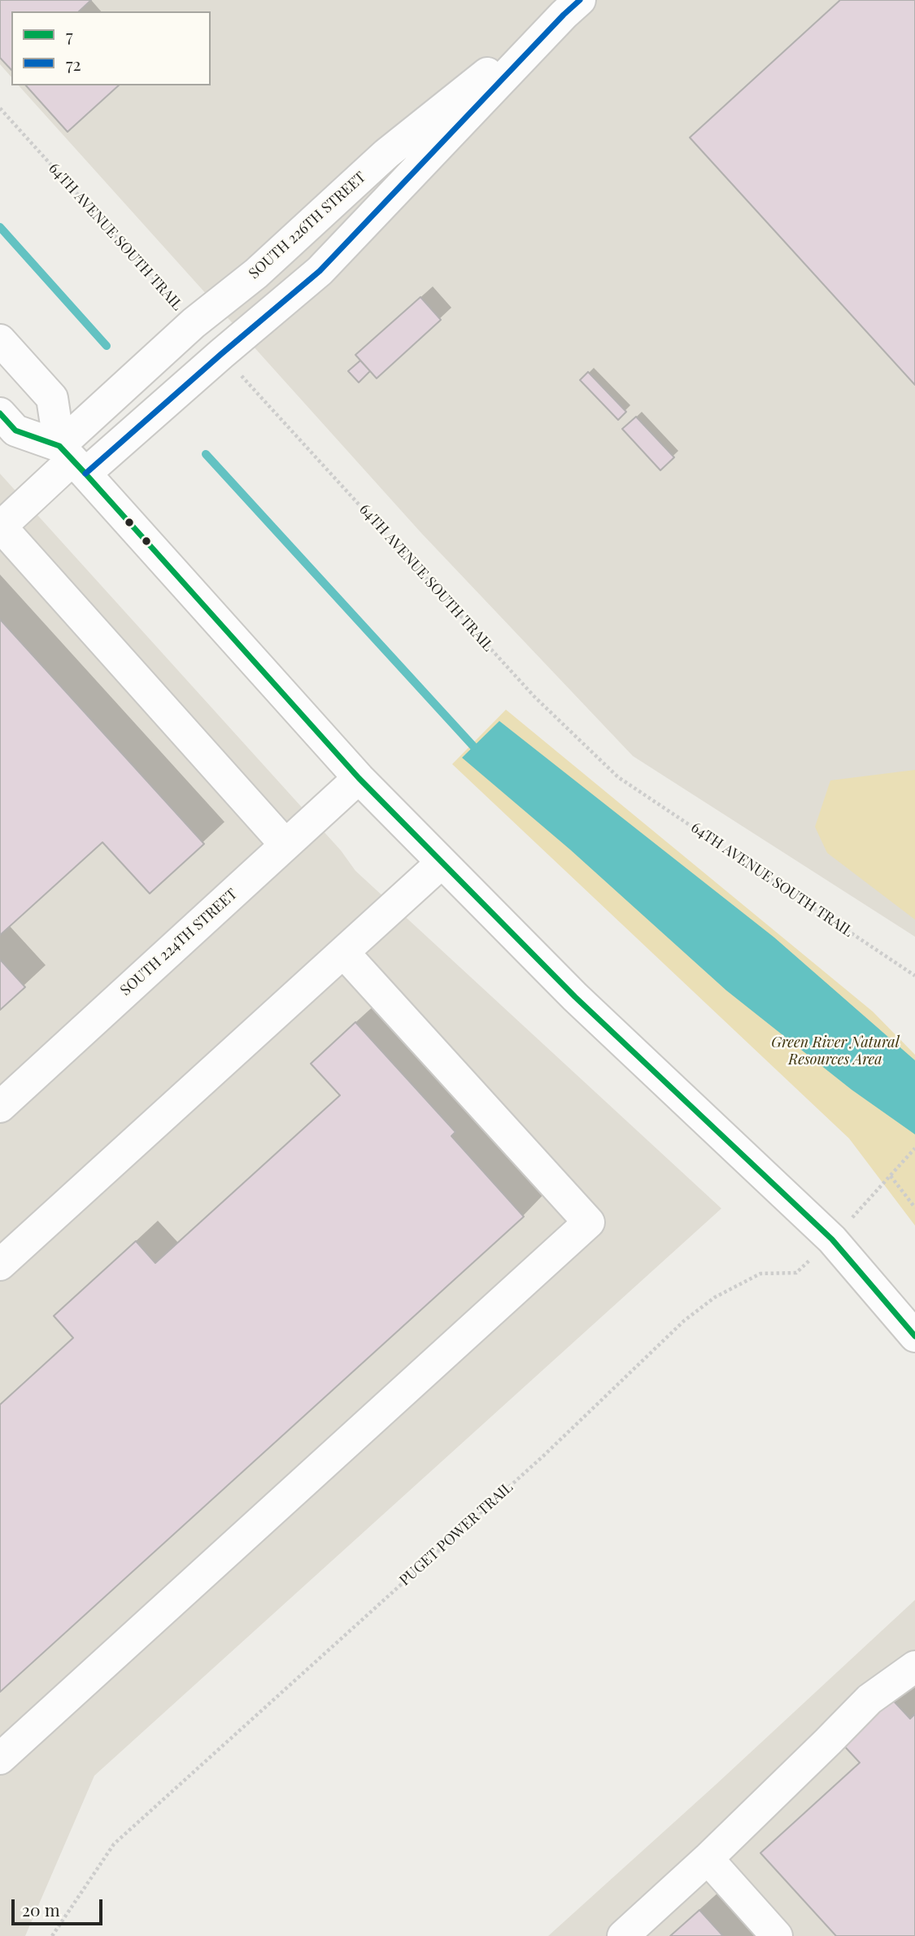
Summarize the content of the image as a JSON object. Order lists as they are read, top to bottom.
{
  "streets": {
    "street": ["SOUTH 226TH STREET", "SOUTH 224TH STREET"],
    "path": ["64TH AVENUE SOUTH TRAIL", "PUGET POWER TRAIL"]
  },
  "crossings": [
    ["SOUTH 226TH STREET", "64TH AVENUE SOUTH TRAIL"]
  ],
  "parks": ["Green River Natural Resources Area"],
  "lines": ["transit line 72", "transit line 7"],
  "legend": ["7", "72"],
  "scale_bar": "20 m"
}
